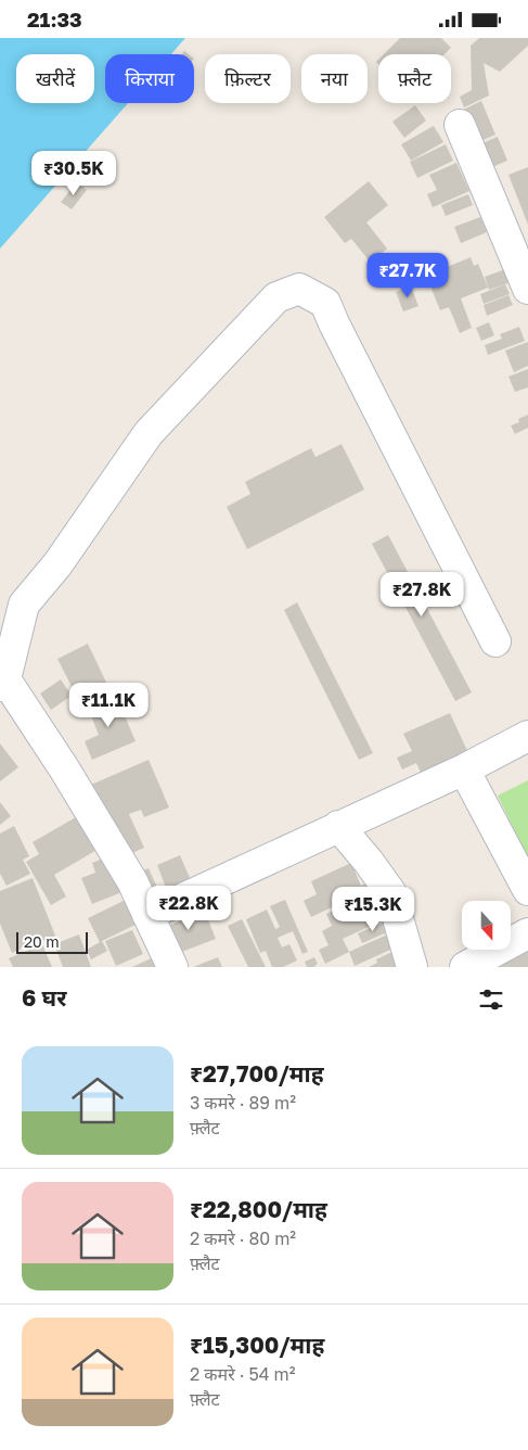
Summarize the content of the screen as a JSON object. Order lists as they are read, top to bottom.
{
  "scale_bar": "20 m",
  "north": "bottom",
  "page": {
    "status": "21:33",
    "chip": [
      "खरीदें",
      "किराया",
      "फ़िल्टर",
      "नया",
      "फ़्लैट"
    ],
    "price": [
      "₹30.5K",
      "₹27.7K",
      "₹27.8K",
      "₹11.1K",
      "₹22.8K",
      "₹15.3K"
    ],
    "scale": "20 m",
    "heading": "6 घर",
    "list": [
      {
        "name": "₹27,700/माह",
        "note": "3 कमरे · 89 m² · फ़्लैट"
      },
      {
        "name": "₹22,800/माह",
        "note": "2 कमरे · 80 m² · फ़्लैट"
      },
      {
        "name": "₹15,300/माह",
        "note": "2 कमरे · 54 m² · फ़्लैट"
      }
    ]
  }
}
